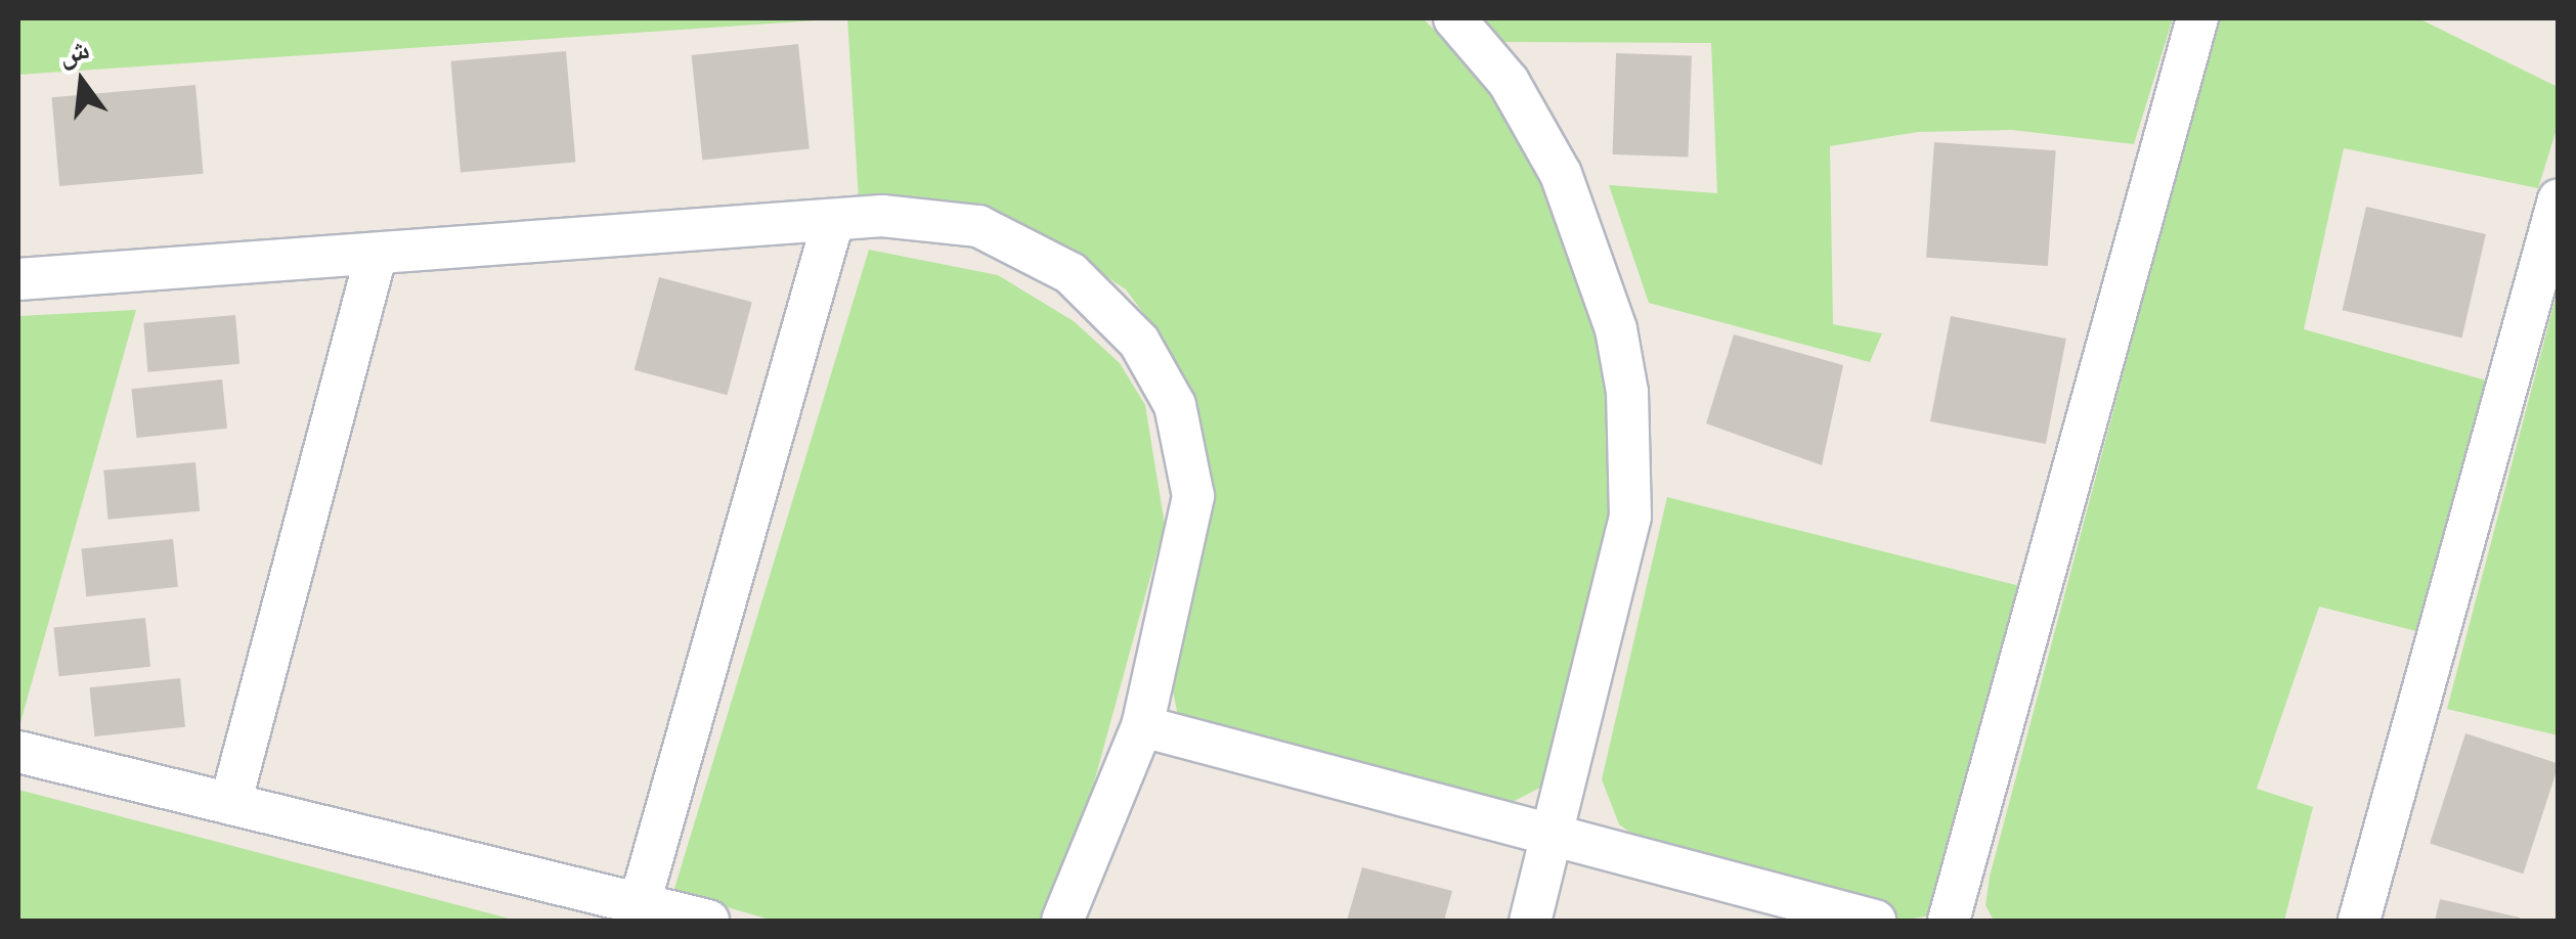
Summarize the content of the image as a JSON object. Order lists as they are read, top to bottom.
{
  "north": "top"
}
